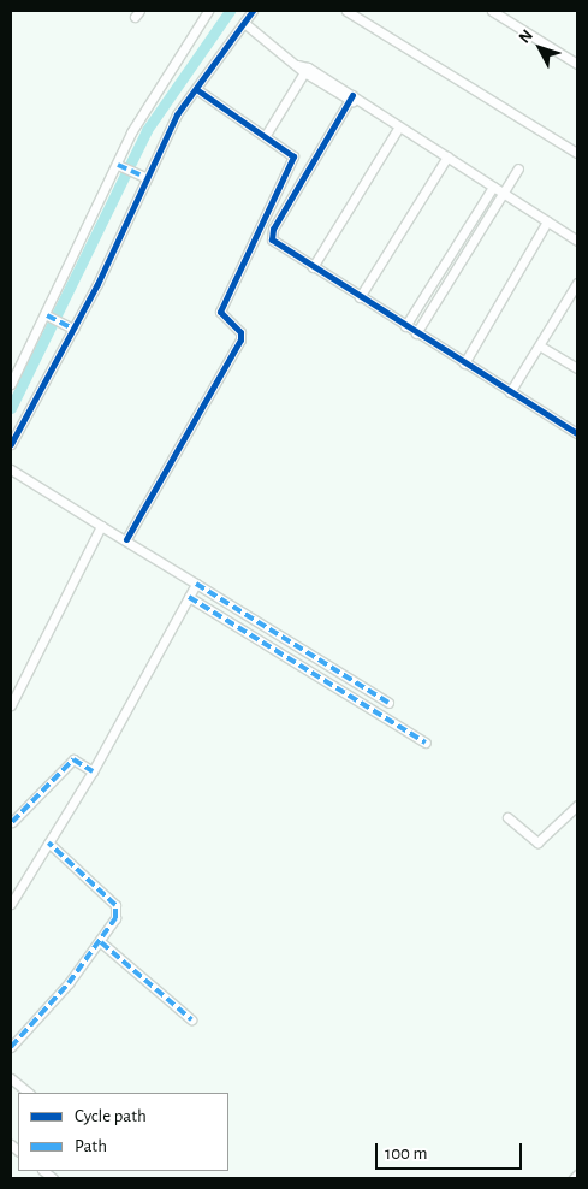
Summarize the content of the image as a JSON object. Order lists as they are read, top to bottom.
{
  "legend": ["Cycle path", "Path"],
  "scale_bar": "100 m",
  "north": "top left"
}
